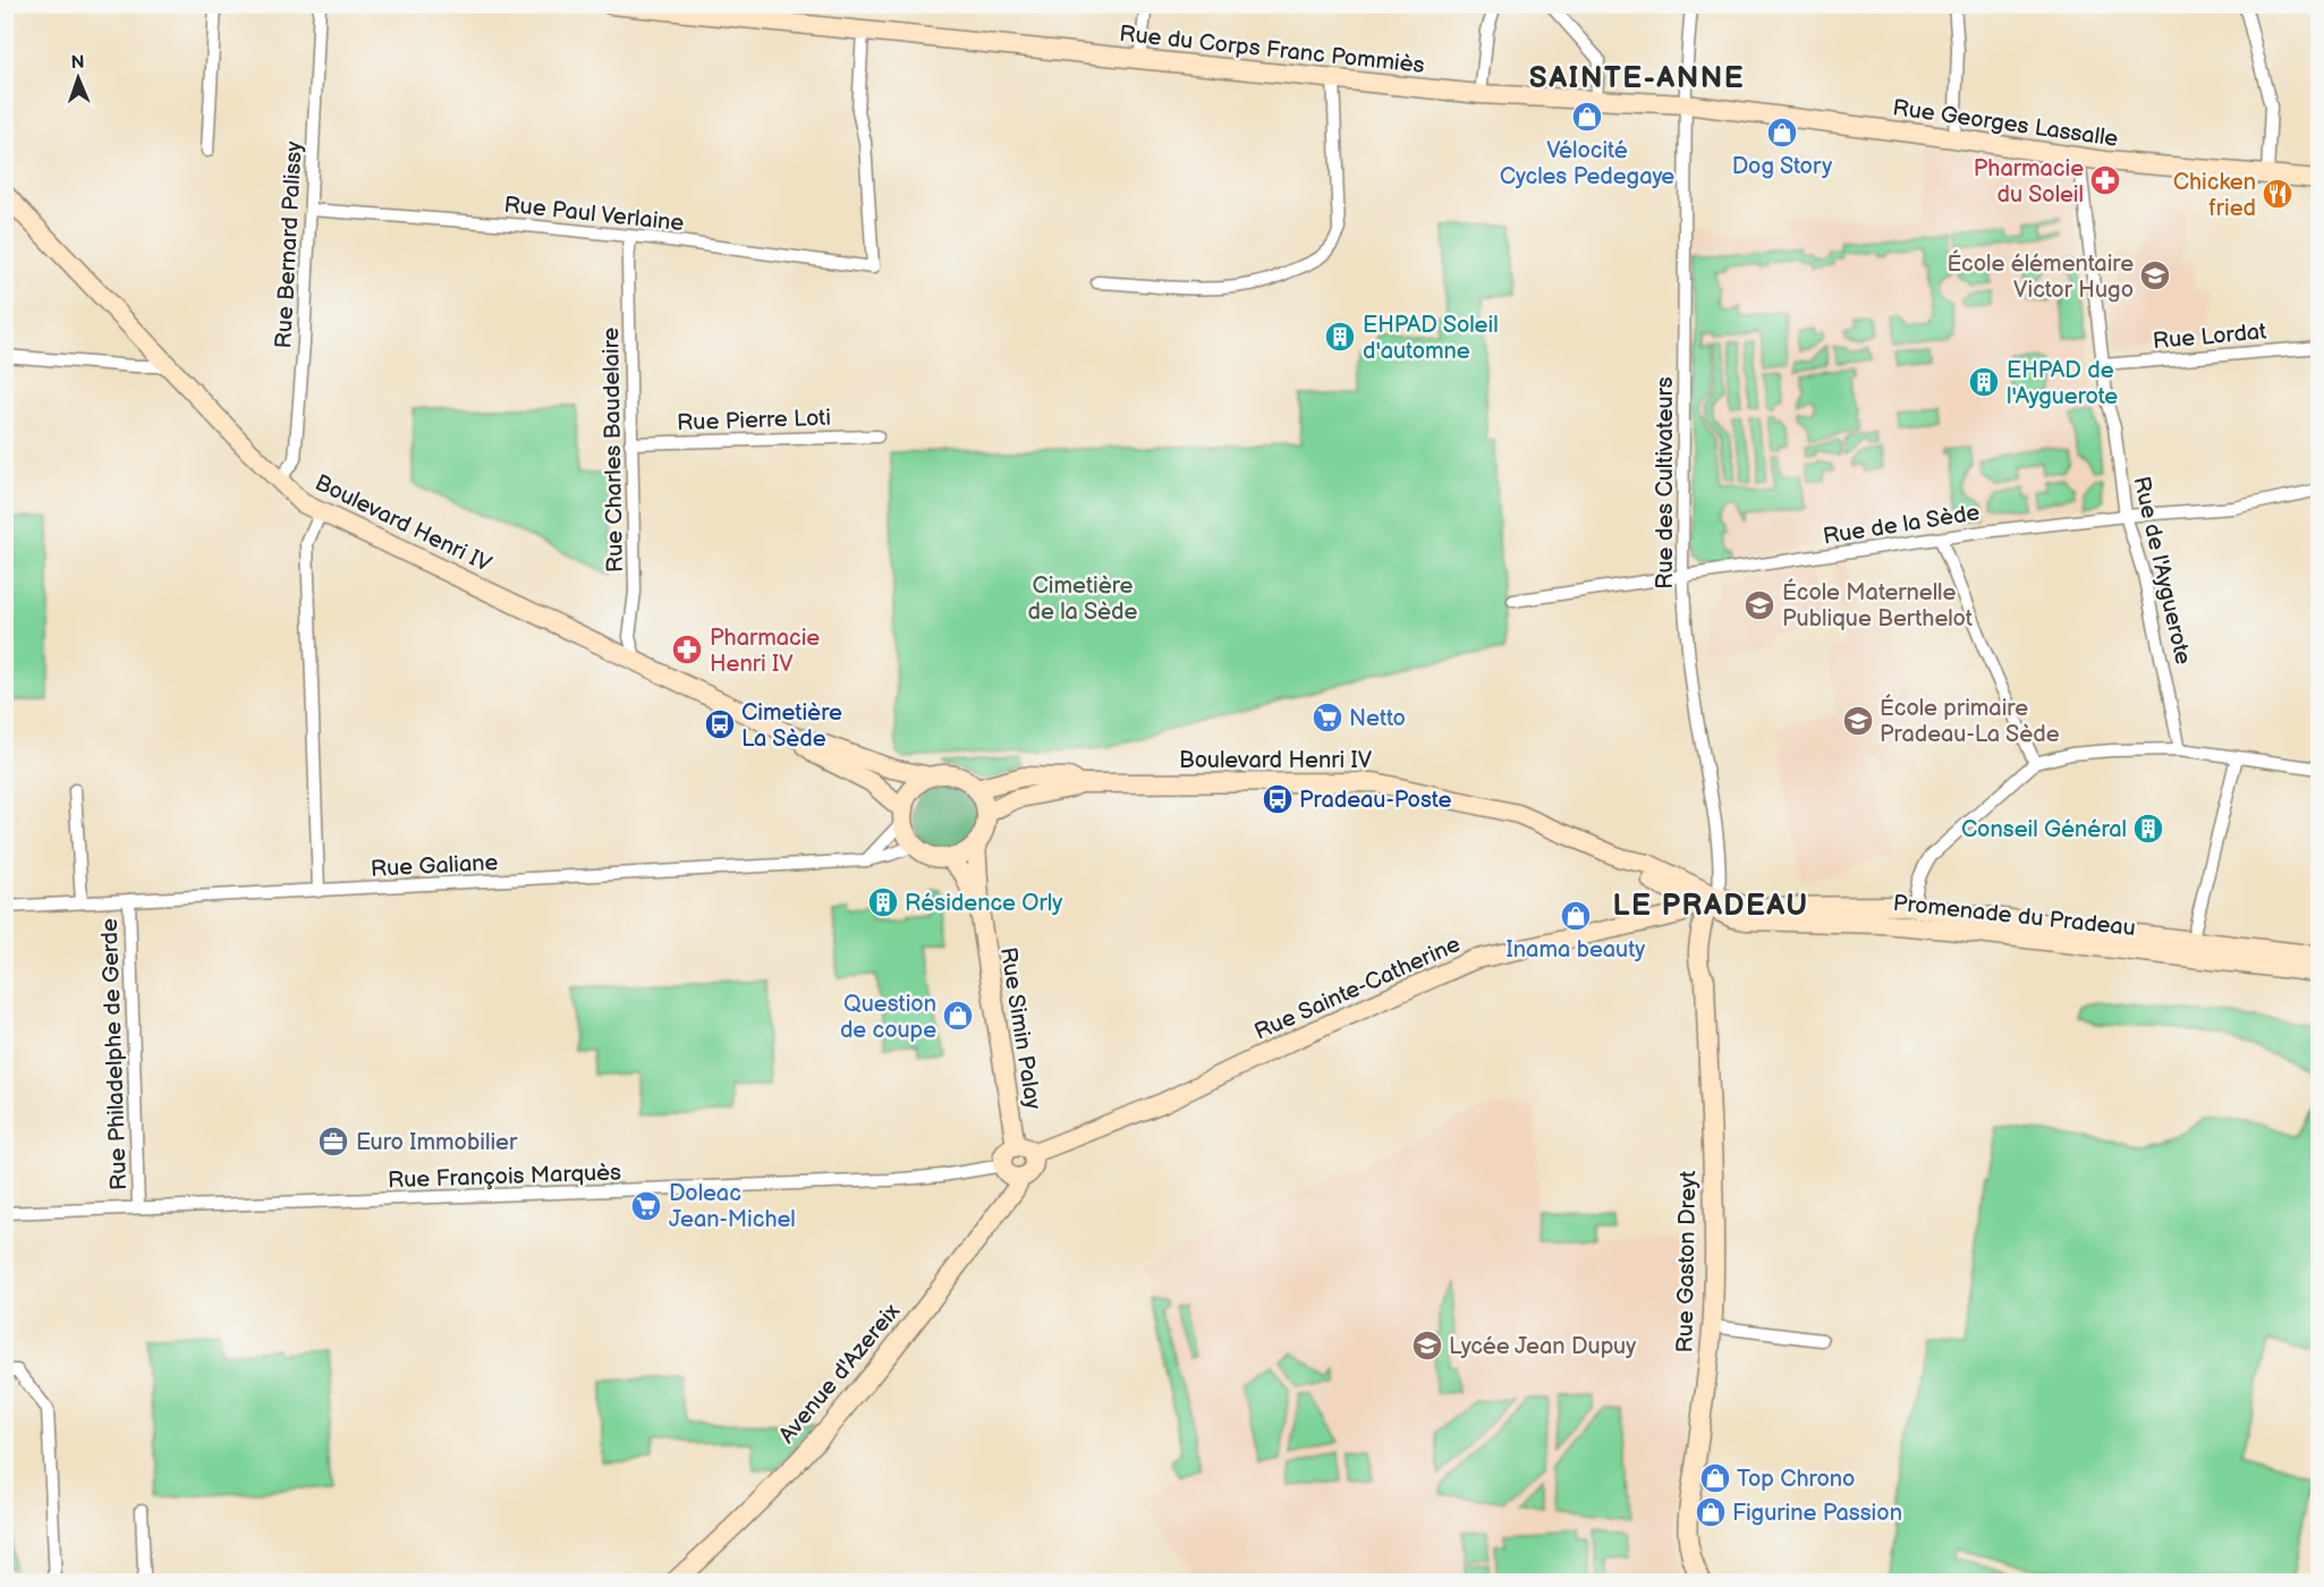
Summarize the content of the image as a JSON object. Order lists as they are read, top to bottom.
{
  "streets": {
    "street": [
      "Rue du Corps Franc Pommiès",
      "Rue Georges Lassalle",
      "Rue Paul Verlaine",
      "Rue Bernard Palissy",
      "Rue Lordat",
      "Rue Pierre Loti",
      "Rue Charles Baudelaire",
      "Rue des Cultivateurs",
      "Boulevard Henri IV",
      "Rue de la Sède",
      "Rue de l'Ayguerote",
      "Rue Galiane",
      "Promenade du Pradeau",
      "Rue Sainte-Catherine",
      "Rue Simin Palay",
      "Rue Philadelphe de Gerde",
      "Rue François Marquès",
      "Rue Gaston Dreyt",
      "Avenue d'Azereix"
    ]
  },
  "crossings": [
    ["Rue du Corps Franc Pommiès", "Rue Georges Lassalle"],
    ["Rue du Corps Franc Pommiès", "Rue Paul Verlaine"],
    ["Rue du Corps Franc Pommiès", "Rue des Cultivateurs"],
    ["Rue Georges Lassalle", "Rue des Cultivateurs"],
    ["Rue Georges Lassalle", "Rue de l'Ayguerote"],
    ["Rue Paul Verlaine", "Rue Bernard Palissy"],
    ["Rue Paul Verlaine", "Rue Charles Baudelaire"],
    ["Rue Bernard Palissy", "Boulevard Henri IV"],
    ["Rue Lordat", "Rue de l'Ayguerote"],
    ["Rue Pierre Loti", "Rue Charles Baudelaire"],
    ["Rue Charles Baudelaire", "Boulevard Henri IV"],
    ["Rue des Cultivateurs", "Boulevard Henri IV"],
    ["Rue des Cultivateurs", "Rue de la Sède"],
    ["Rue des Cultivateurs", "Promenade du Pradeau"],
    ["Rue des Cultivateurs", "Rue Sainte-Catherine"],
    ["Rue des Cultivateurs", "Rue Gaston Dreyt"],
    ["Boulevard Henri IV", "Rue Galiane"],
    ["Boulevard Henri IV", "Promenade du Pradeau"],
    ["Boulevard Henri IV", "Rue Sainte-Catherine"],
    ["Boulevard Henri IV", "Rue Simin Palay"],
    ["Boulevard Henri IV", "Rue Gaston Dreyt"],
    ["Rue de la Sède", "Rue de l'Ayguerote"],
    ["Rue Galiane", "Rue Simin Palay"],
    ["Rue Galiane", "Rue Philadelphe de Gerde"],
    ["Promenade du Pradeau", "Rue Sainte-Catherine"],
    ["Promenade du Pradeau", "Rue Gaston Dreyt"],
    ["Rue Sainte-Catherine", "Rue Simin Palay"],
    ["Rue Sainte-Catherine", "Rue François Marquès"],
    ["Rue Sainte-Catherine", "Rue Gaston Dreyt"],
    ["Rue Sainte-Catherine", "Avenue d'Azereix"],
    ["Rue Simin Palay", "Rue François Marquès"],
    ["Rue Simin Palay", "Avenue d'Azereix"],
    ["Rue Philadelphe de Gerde", "Rue François Marquès"],
    ["Rue François Marquès", "Avenue d'Azereix"]
  ],
  "districts": ["SAINTE-ANNE", "LE PRADEAU"],
  "parks": ["Cimetière de la Sède"],
  "places": {
    "shop": [
      "Vélocité Cycles Pedegaye",
      "Dog Story",
      "Inama beauty",
      "Question de coupe",
      "Top Chrono",
      "Figurine Passion"
    ],
    "pharmacy": ["Pharmacie du Soleil", "Pharmacie Henri IV"],
    "restaurant": ["Chicken fried"],
    "school or university": [
      "École élémentaire Victor Hugo",
      "École Maternelle Publique Berthelot",
      "École primaire Pradeau-La Sède",
      "Lycée Jean Dupuy"
    ],
    "building": [
      "EHPAD Soleil d'automne",
      "EHPAD de l'Ayguerote",
      "Conseil Général",
      "Résidence Orly"
    ],
    "supermarket": ["Netto", "Doleac Jean-Michel"],
    "bus stop": ["Cimetière La Sède", "Pradeau-Poste"],
    "office": ["Euro Immobilier"]
  },
  "north": "top"
}
